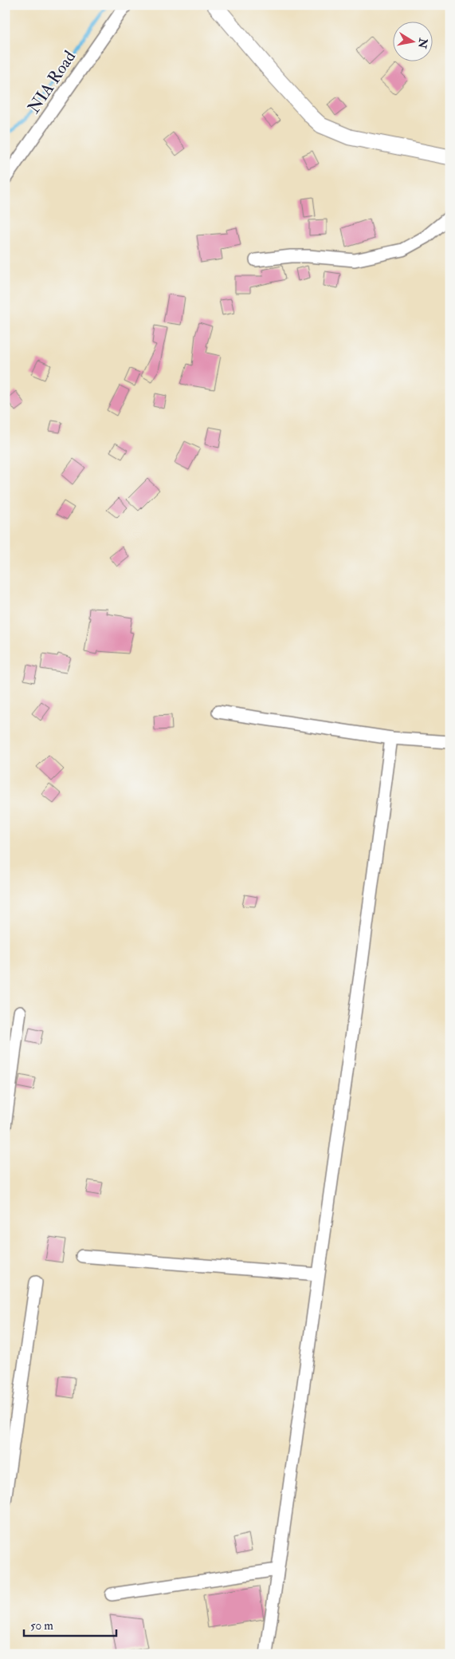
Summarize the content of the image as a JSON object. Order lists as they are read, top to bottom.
{
  "streets": {
    "street": ["NIA Road"]
  },
  "scale_bar": "50 m",
  "north": "right"
}
